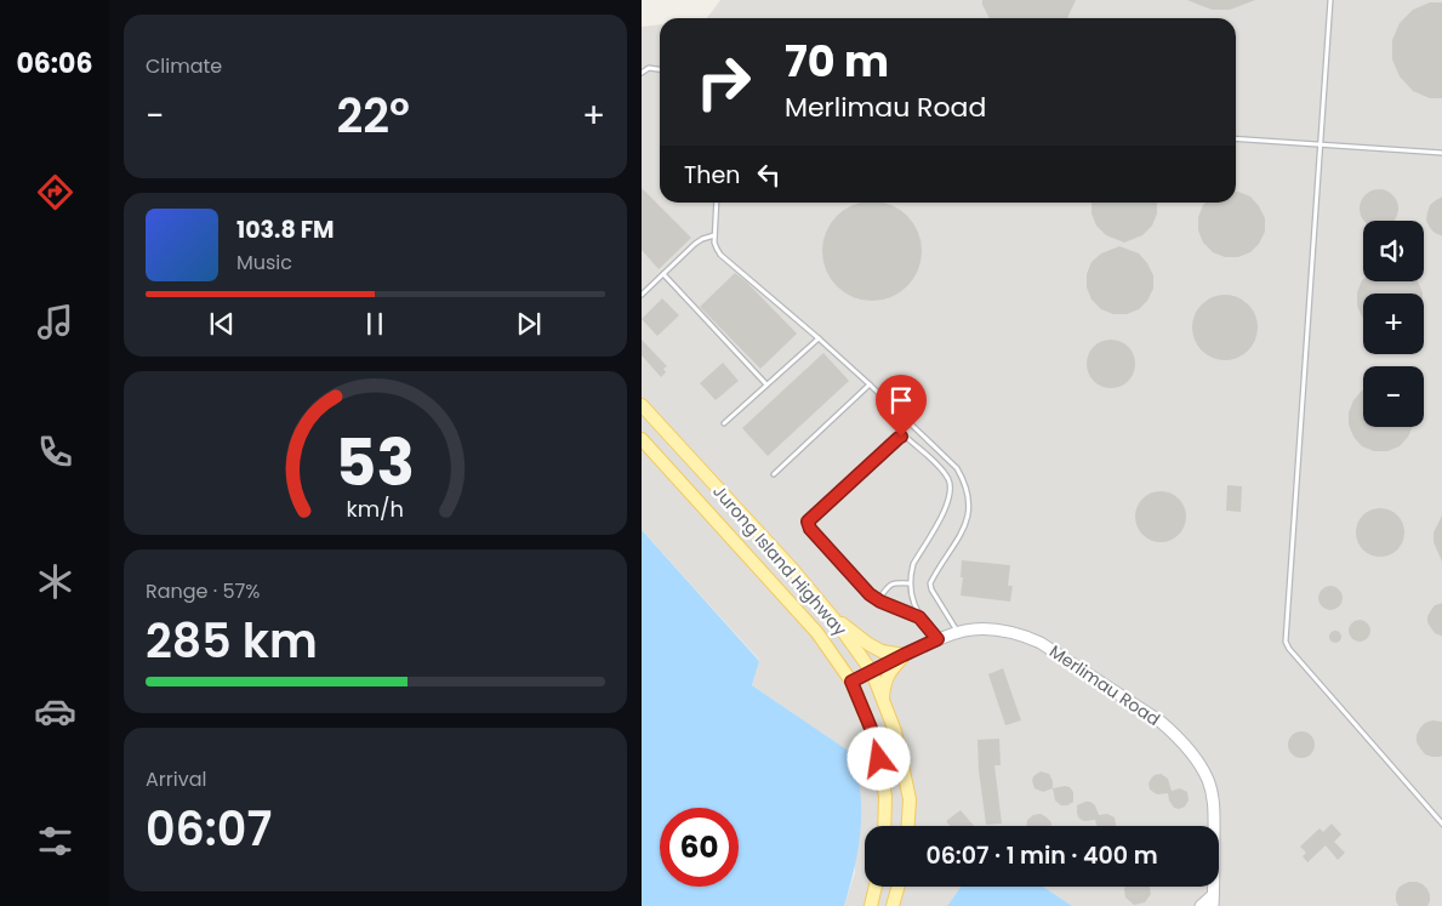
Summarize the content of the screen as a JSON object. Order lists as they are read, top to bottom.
{
  "streets": {
    "main road": ["Jurong Island Highway"],
    "street": ["Merlimau Road"]
  },
  "crossings": [
    ["Jurong Island Highway", "Merlimau Road"]
  ],
  "page": {
    "tabs": "06:06",
    "tile": [
      "Climate",
      ["Range · 57%", "285 km"],
      ["Arrival", "06:07"]
    ],
    "turn": ["70 m", "Merlimau Road"],
    "heat": ["−", "22°", "+"],
    "then": "Then",
    "song": ["103.8 FM", "Music"],
    "map_buttons": ["+", "−"],
    "limit": "60",
    "trip": "06:07 · 1 min · 400 m",
    "gauge": ["53", "km/h"]
  }
}
